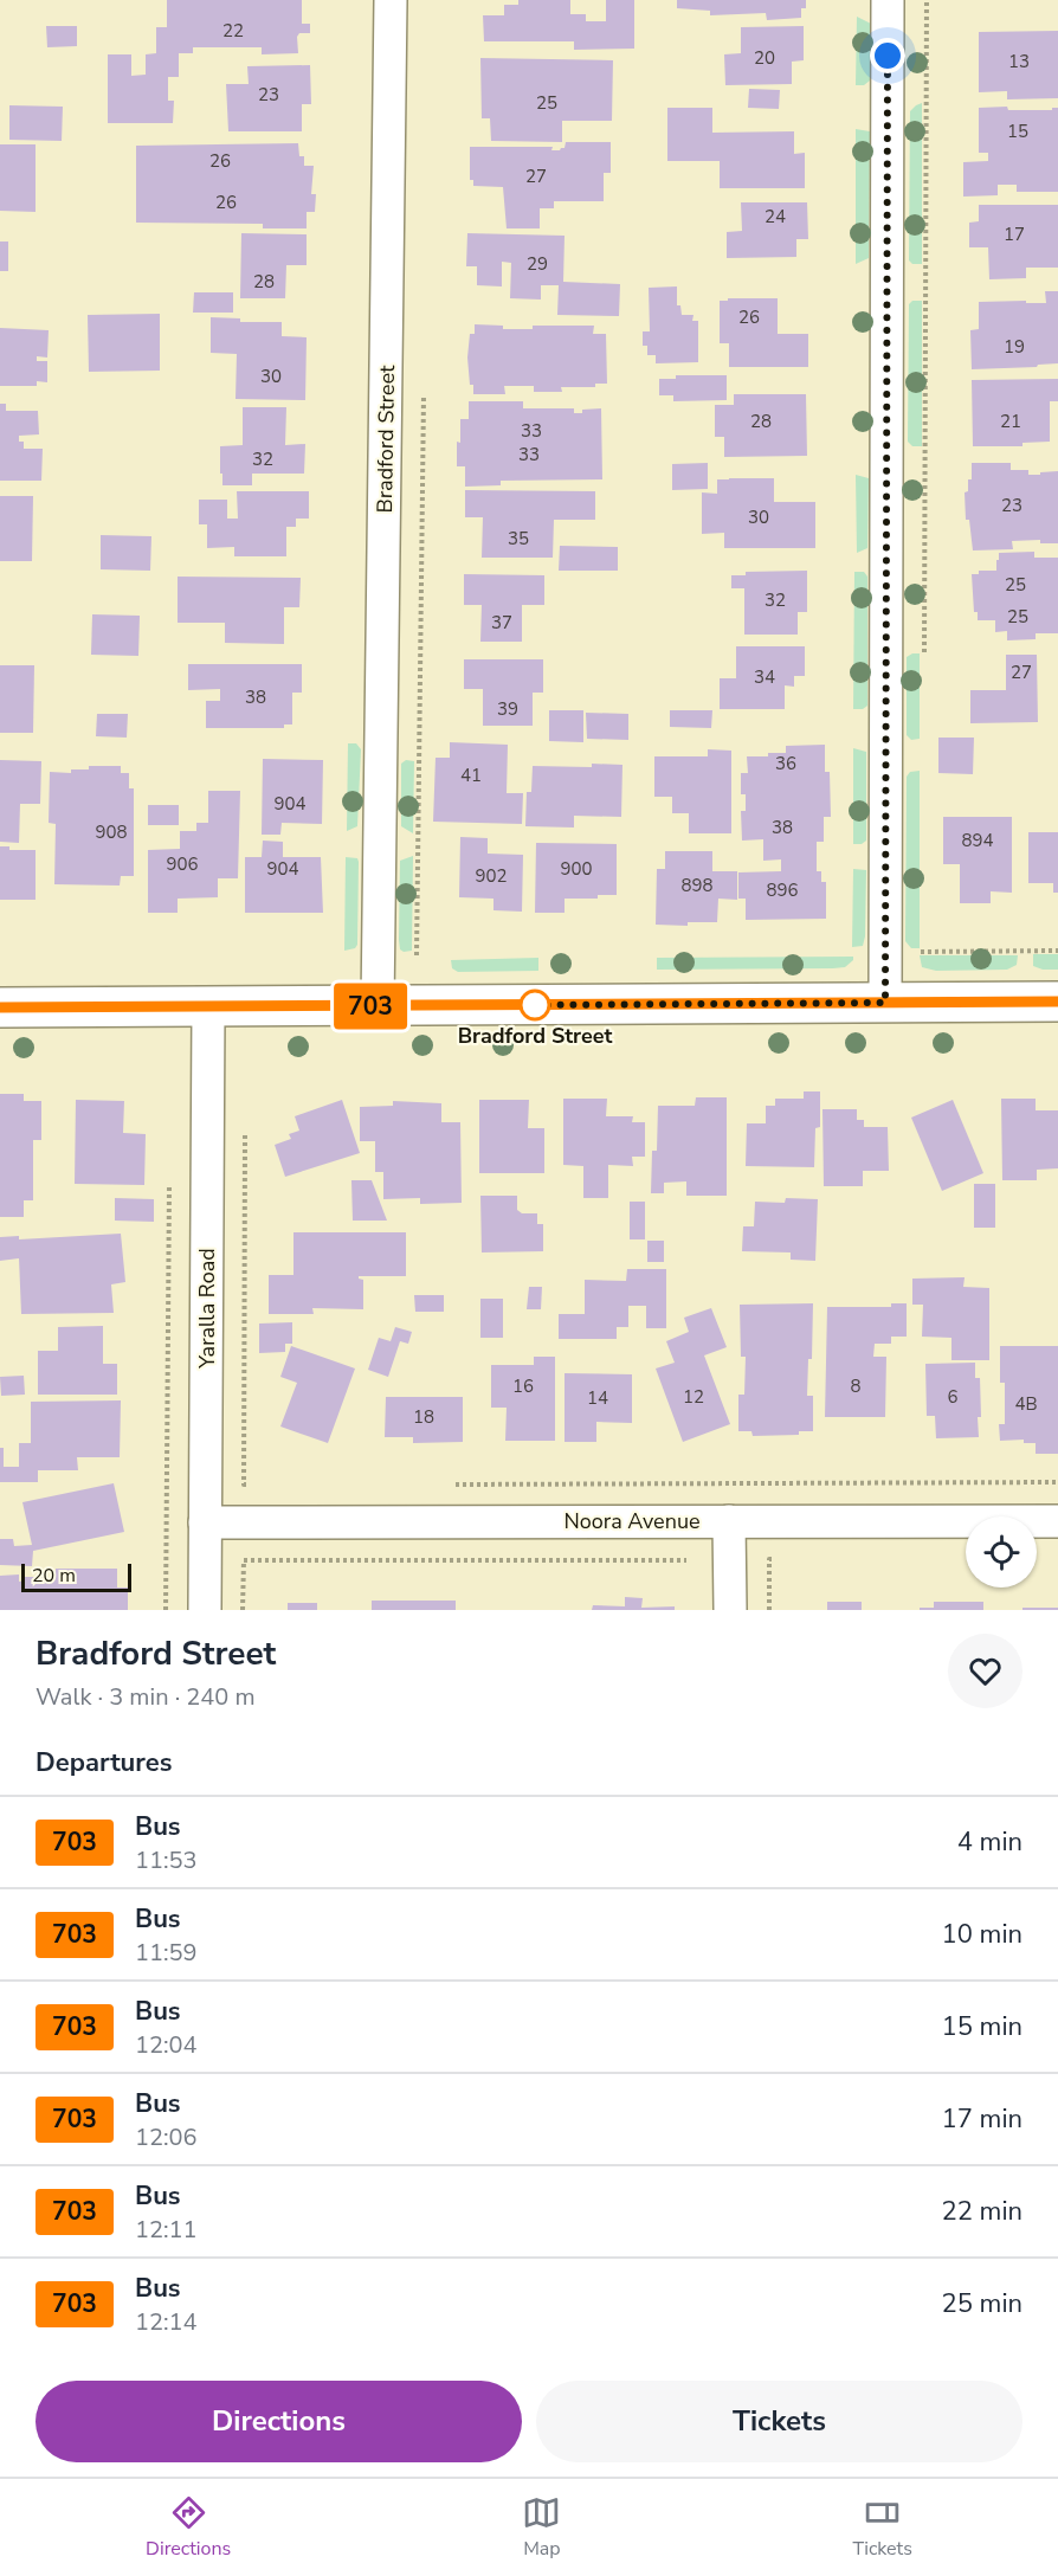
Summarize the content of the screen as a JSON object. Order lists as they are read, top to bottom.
{
  "streets": {
    "street": ["Bradford Street", "Yaralla Road", "Noora Avenue"]
  },
  "crossings": [
    ["Yaralla Road", "Noora Avenue"]
  ],
  "places": ["Bradford Street"],
  "lines": ["bus line 703"],
  "house_numbers": [
    "22",
    "20",
    "13",
    "23",
    "25",
    "15",
    "26",
    "27",
    "26",
    "24",
    "17",
    "29",
    "28",
    "26",
    "19",
    "30",
    "28",
    "21",
    "33",
    "33",
    "32",
    "23",
    "30",
    "35",
    "25",
    "32",
    "25",
    "37",
    "27",
    "34",
    "38",
    "39",
    "36",
    "41",
    "904",
    "38",
    "908",
    "894",
    "906",
    "904",
    "900",
    "902",
    "898",
    "896",
    "16",
    "8",
    "12",
    "6",
    "14",
    "4B",
    "18"
  ],
  "scale_bar": "20 m",
  "page": {
    "on_map": "703",
    "scale": "20 m",
    "heading": [
      ["Bradford Street", "Walk · 3 min · 240 m"],
      "Departures"
    ],
    "list": [
      {
        "mark": "703",
        "name": "Bus",
        "note": "11:53",
        "value": "4 min"
      },
      {
        "mark": "703",
        "name": "Bus",
        "note": "11:59",
        "value": "10 min"
      },
      {
        "mark": "703",
        "name": "Bus",
        "note": "12:04",
        "value": "15 min"
      },
      {
        "mark": "703",
        "name": "Bus",
        "note": "12:06",
        "value": "17 min"
      },
      {
        "mark": "703",
        "name": "Bus",
        "note": "12:11",
        "value": "22 min"
      },
      {
        "mark": "703",
        "name": "Bus",
        "note": "12:14",
        "value": "25 min"
      }
    ],
    "buttons": ["Directions", "Tickets"],
    "tabs": ["Directions", "Map", "Tickets"]
  }
}
